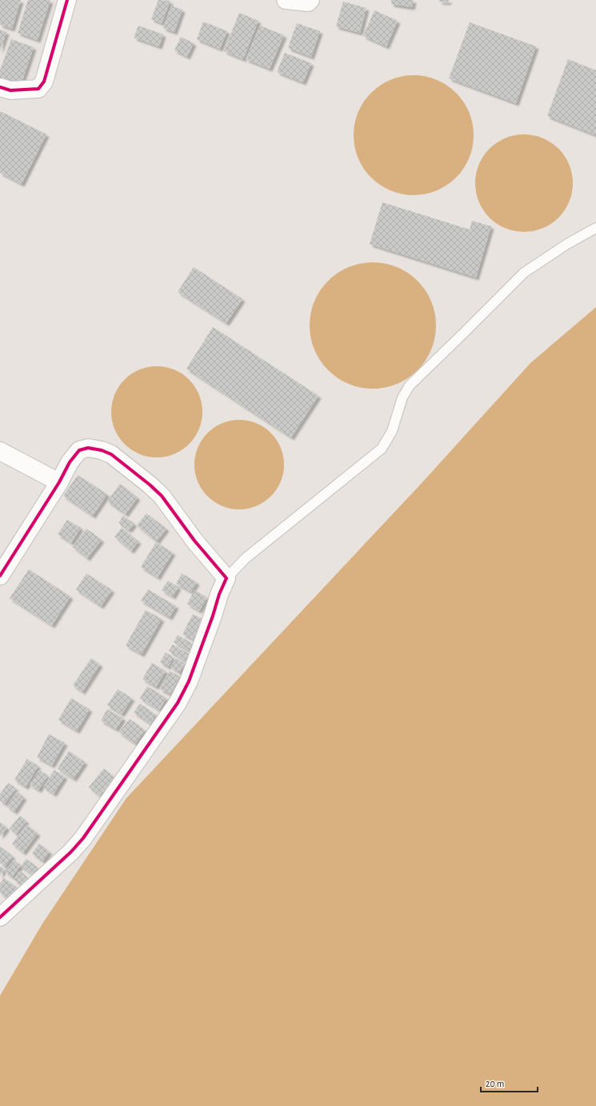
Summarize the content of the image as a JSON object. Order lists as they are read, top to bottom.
{
  "scale_bar": "20 m"
}
